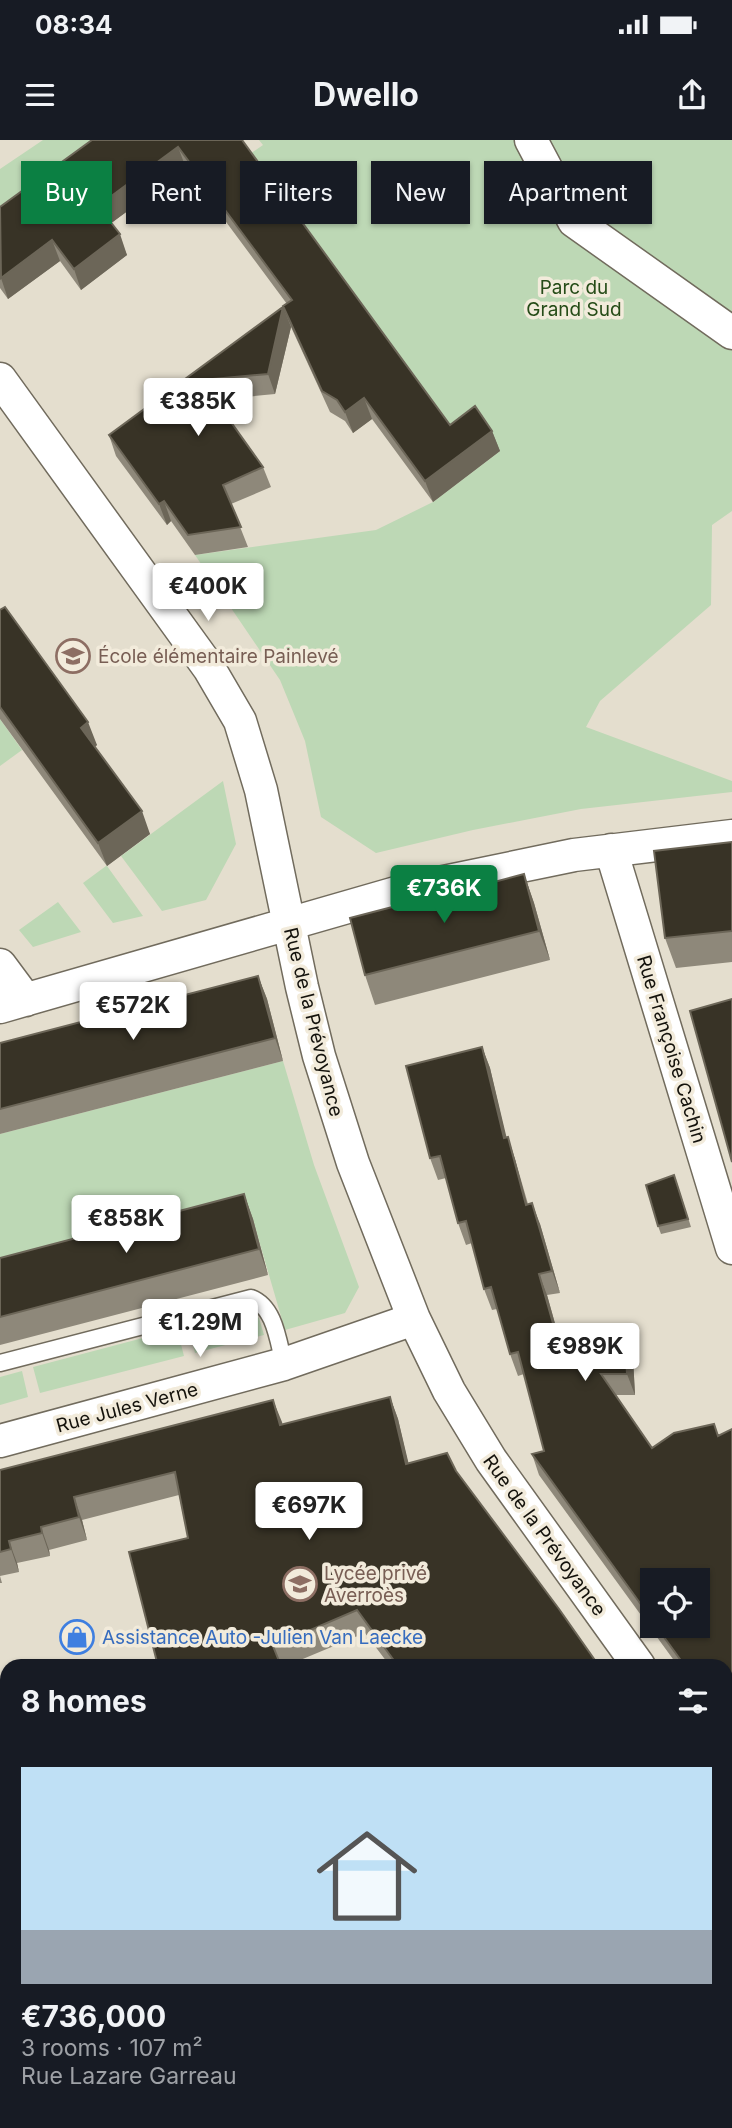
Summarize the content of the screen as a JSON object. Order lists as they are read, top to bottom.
{
  "streets": {
    "street": ["Rue de la Prévoyance", "Rue Françoise Cachin", "Rue Jules Verne"]
  },
  "crossings": [
    ["Rue de la Prévoyance", "Rue Jules Verne"]
  ],
  "parks": ["Parc du Grand Sud"],
  "places": {
    "school or university": ["École élémentaire Painlevé", "Lycée privé Averroès"],
    "shop": ["Assistance Auto -Julien Van Laecke"]
  },
  "page": {
    "status": "08:34",
    "header": "Dwello",
    "chip": [
      "Buy",
      "Rent",
      "Filters",
      "New",
      "Apartment"
    ],
    "price": [
      "€385K",
      "€400K",
      "€736K",
      "€572K",
      "€858K",
      "€1.29M",
      "€989K",
      "€697K"
    ],
    "heading": "8 homes",
    "list": [
      {
        "name": "€736,000",
        "note": "3 rooms · 107 m² · Rue Lazare Garreau"
      }
    ]
  }
}
